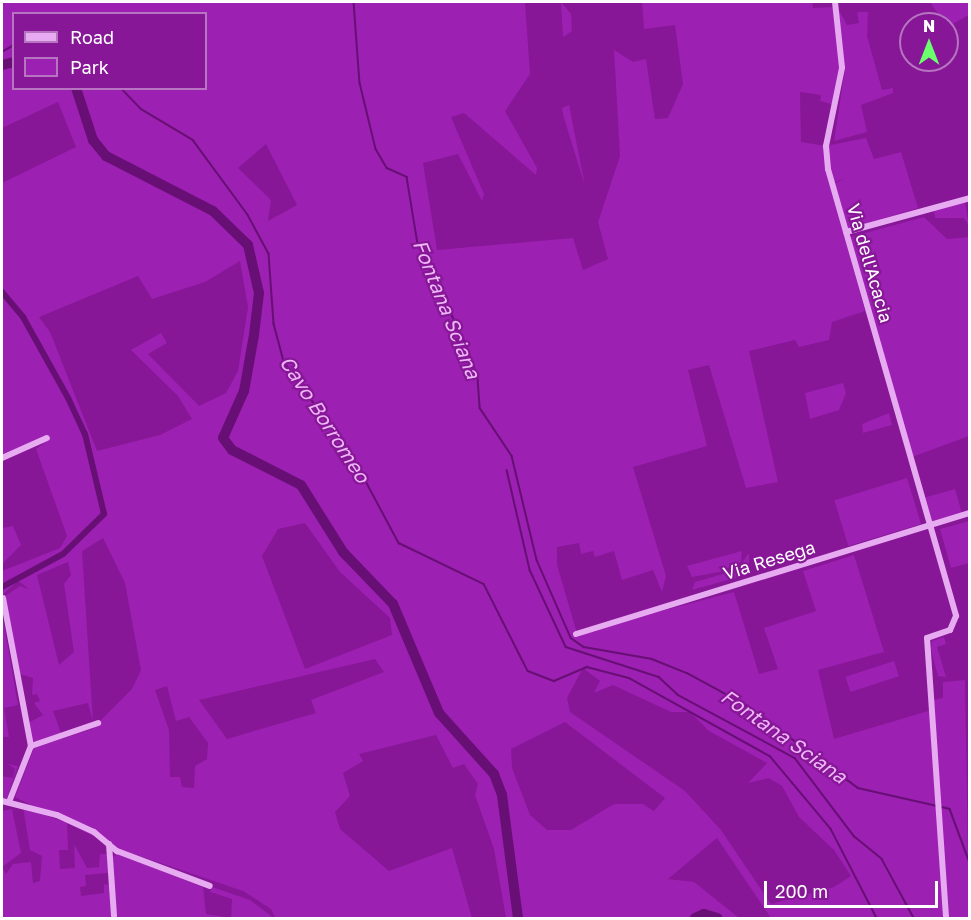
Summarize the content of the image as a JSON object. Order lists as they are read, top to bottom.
{
  "streets": {
    "street": ["Via dell'Acacia", "Via Resega"]
  },
  "crossings": [
    ["Via dell'Acacia", "Via Resega"]
  ],
  "water": ["Fontana Sciana", "Cavo Borromeo"],
  "legend": ["Road", "Park"],
  "scale_bar": "200 m",
  "north": "top"
}
